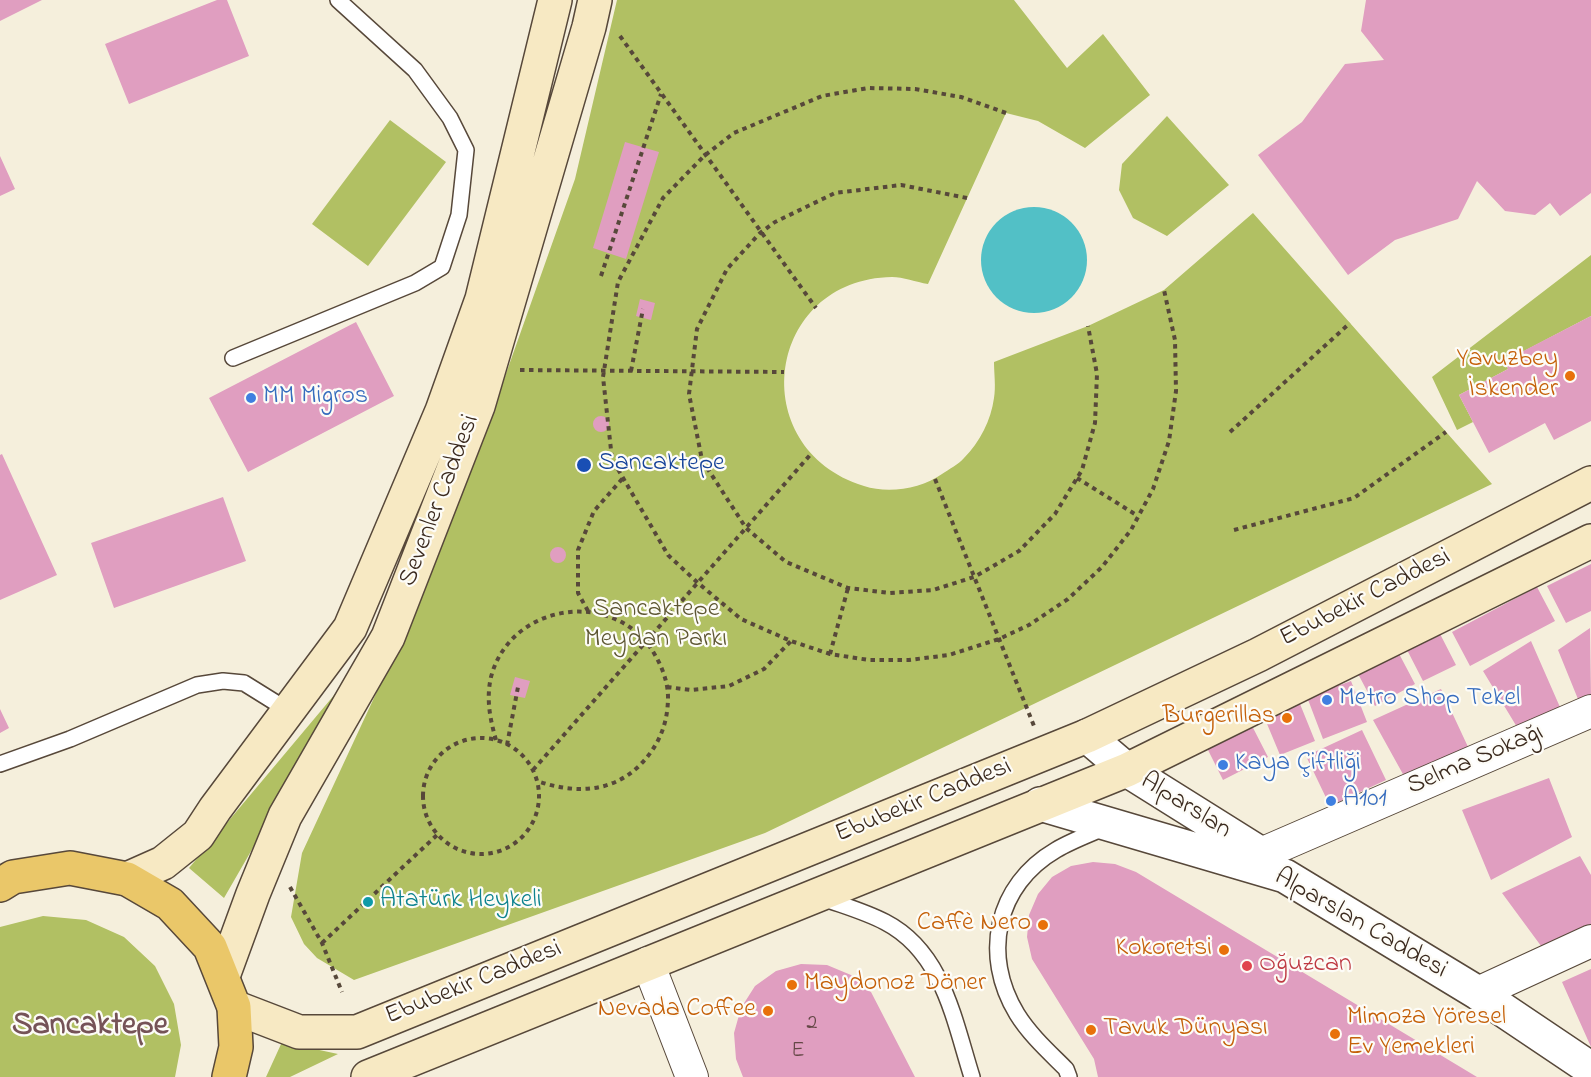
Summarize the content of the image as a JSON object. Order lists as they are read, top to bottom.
{
  "streets": {
    "main road": ["Sevenler Caddesi", "Ebubekir Caddesi"],
    "street": ["Selma Sokağı", "Alparslan", "Alparslan Caddesi"]
  },
  "crossings": [
    ["Ebubekir Caddesi", "Alparslan"],
    ["Ebubekir Caddesi", "Alparslan Caddesi"],
    ["Selma Sokağı", "Alparslan"],
    ["Alparslan", "Alparslan Caddesi"]
  ],
  "districts": ["Sancaktepe"],
  "parks": ["Sancaktepe Meydan Parkı"],
  "places": [
    "Yavuzbey İskender",
    "MM Migros",
    "Sancaktepe",
    "Metro Shop Tekel",
    "Burgerillas",
    "Kaya Çiftliği",
    "A101",
    "Atatürk Heykeli",
    "Caffè Nero",
    "Kokoretsi",
    "Oğuzcan",
    "Maydonoz Döner",
    "Nevada Coffee",
    "Tavuk Dünyası",
    "Mimoza Yöresel Ev Yemekleri"
  ],
  "house_numbers": ["2", "E"]
}
